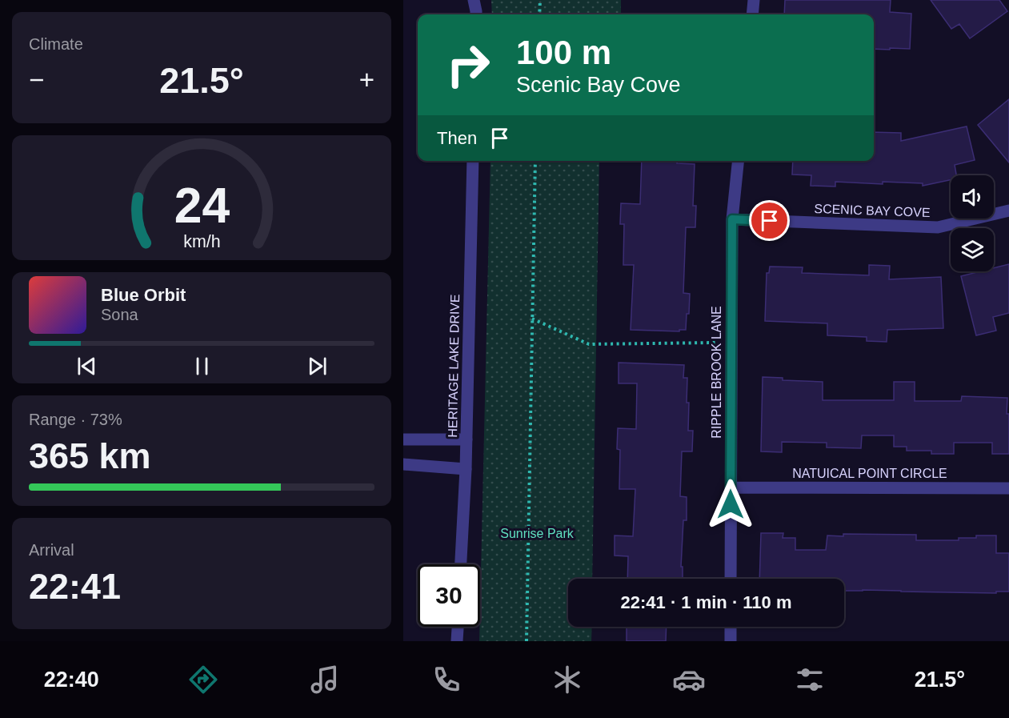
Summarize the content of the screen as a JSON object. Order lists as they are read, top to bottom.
{
  "streets": {
    "street": [
      "SCENIC BAY COVE",
      "HERITAGE LAKE DRIVE",
      "RIPPLE BROOK LANE",
      "NATUICAL POINT CIRCLE"
    ]
  },
  "crossings": [
    ["SCENIC BAY COVE", "RIPPLE BROOK LANE"],
    ["RIPPLE BROOK LANE", "NATUICAL POINT CIRCLE"]
  ],
  "parks": ["Sunrise Park"],
  "page": {
    "tile": [
      "Climate",
      ["Range · 73%", "365 km"],
      ["Arrival", "22:41"]
    ],
    "turn": ["100 m", "Scenic Bay Cove"],
    "heat": ["−", "21.5°", "+"],
    "then": "Then",
    "song": ["Blue Orbit", "Sona"],
    "limit": "30",
    "trip": "22:41 · 1 min · 110 m",
    "tabs": ["22:40", "21.5°"],
    "gauge": ["24", "km/h"]
  }
}
